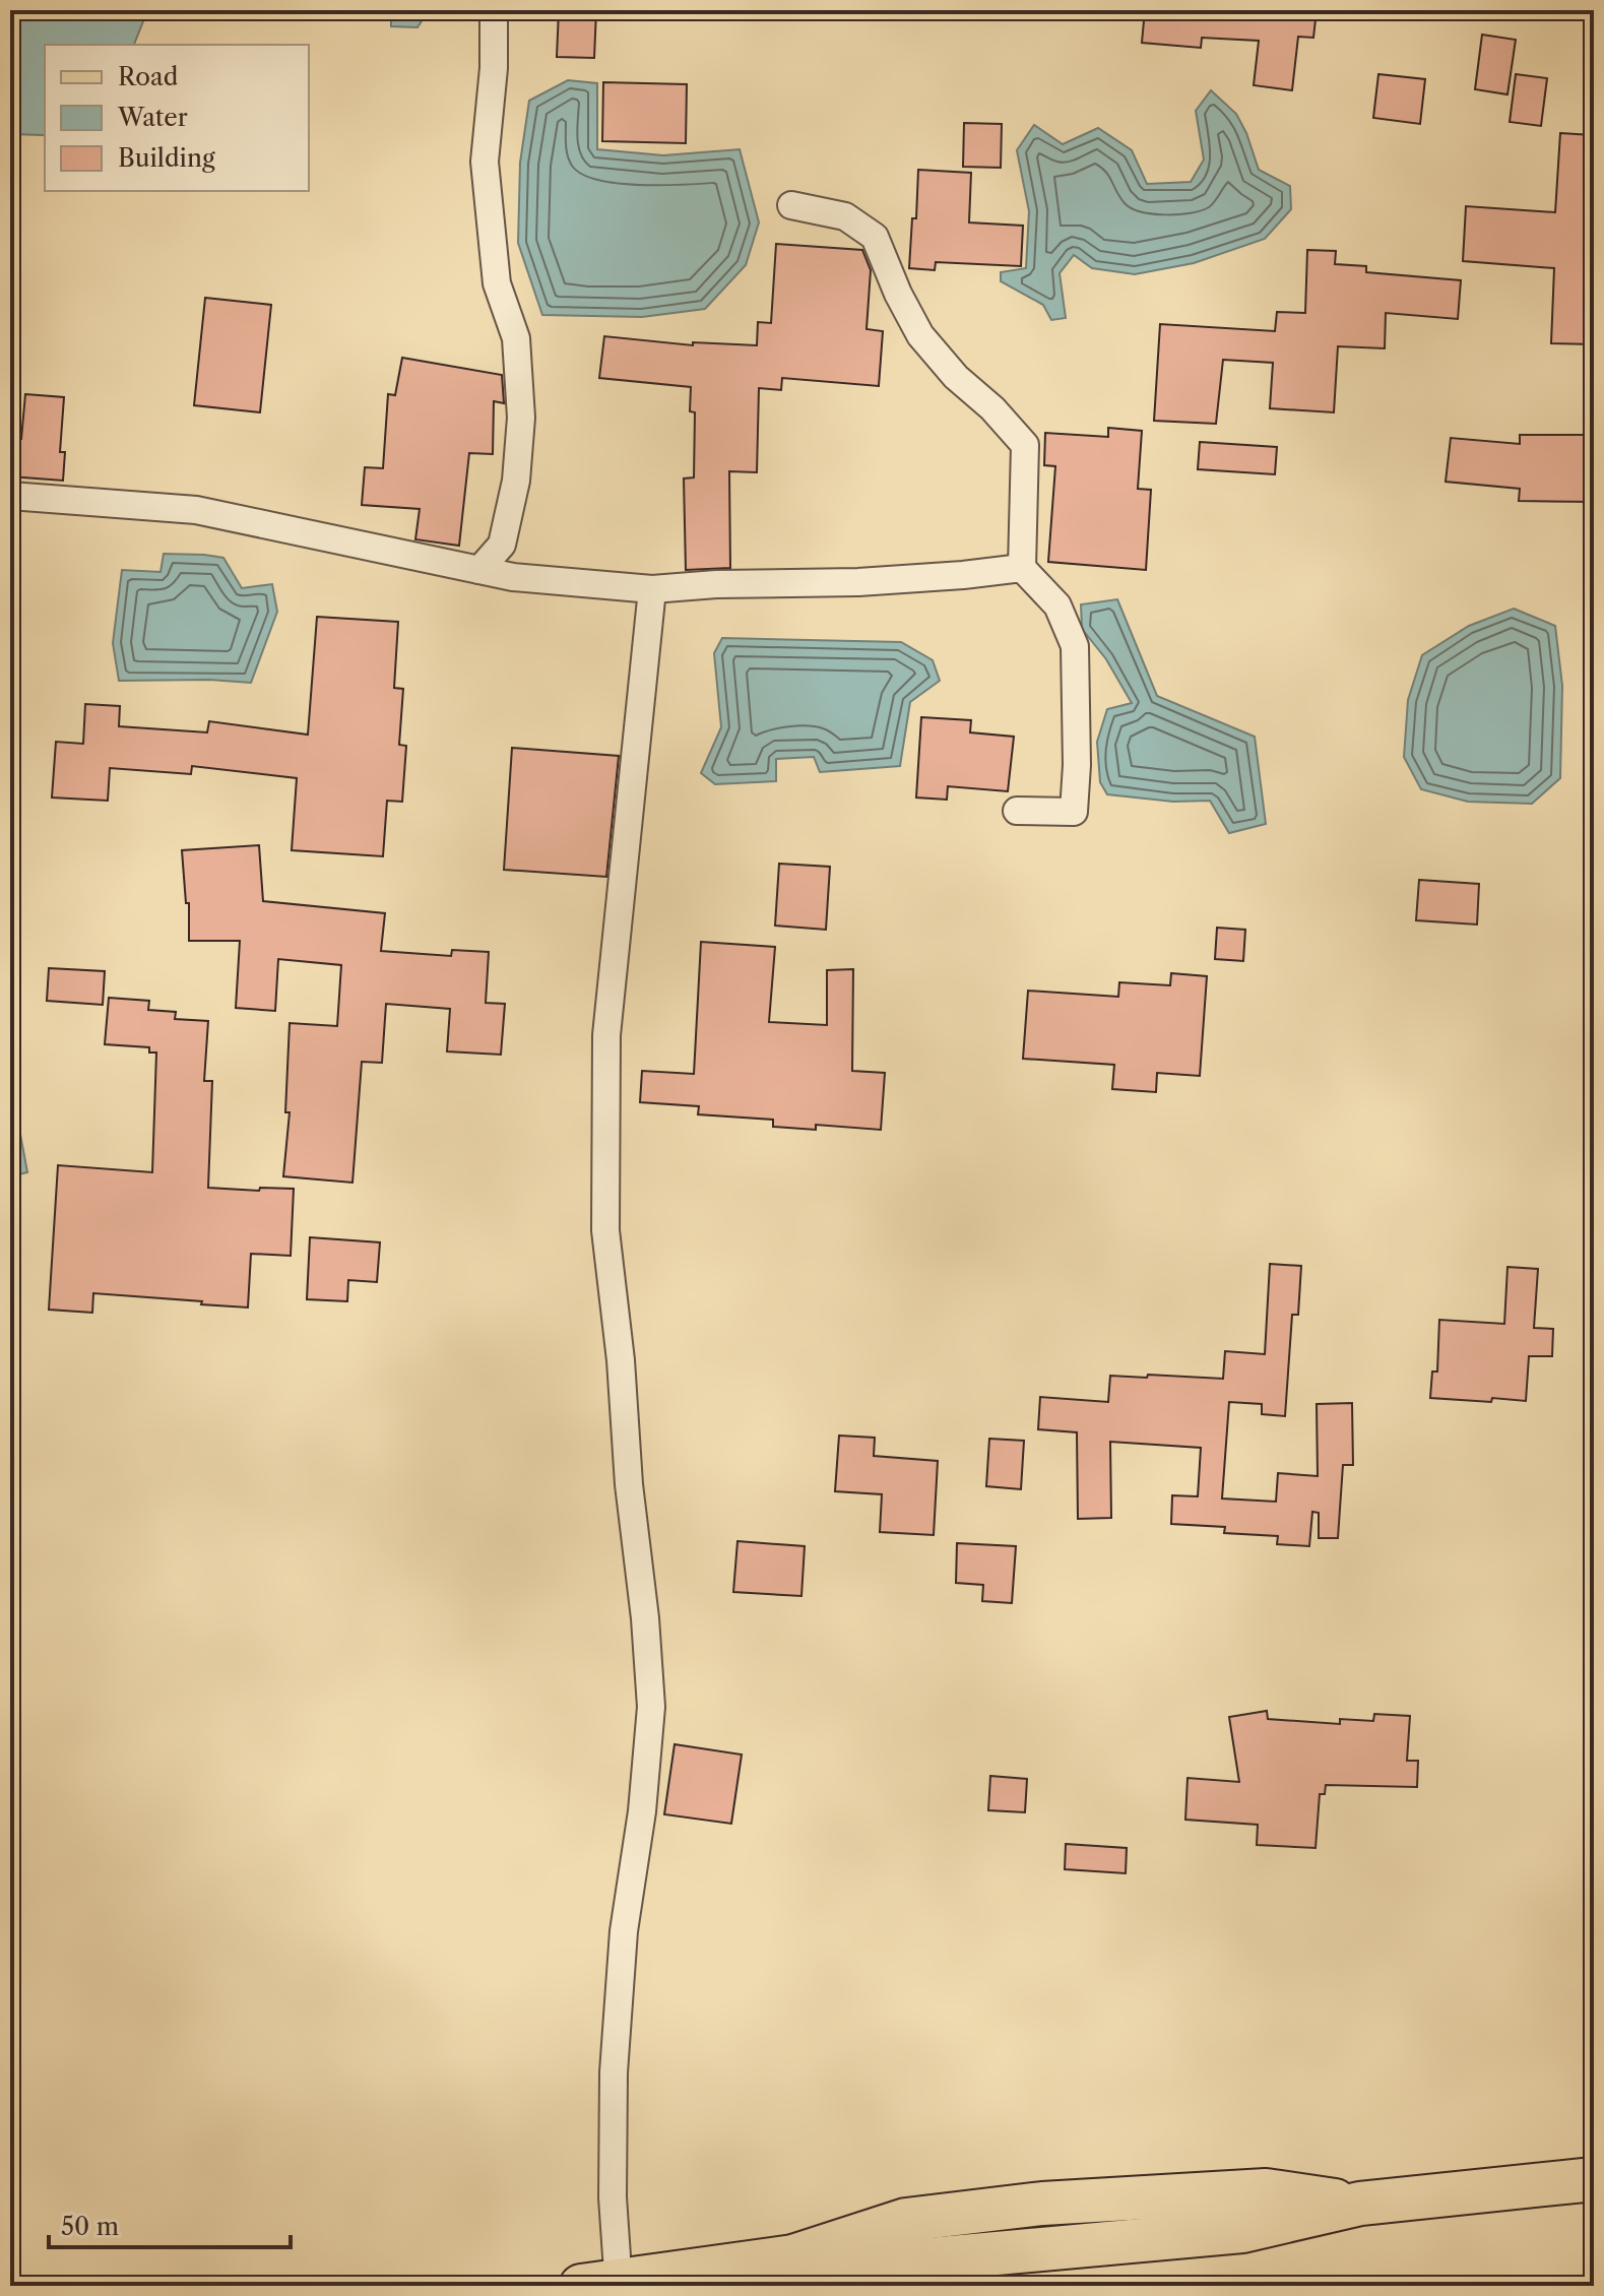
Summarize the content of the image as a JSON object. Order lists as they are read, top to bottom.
{
  "legend": ["Road", "Water", "Building"],
  "scale_bar": "50 m"
}
